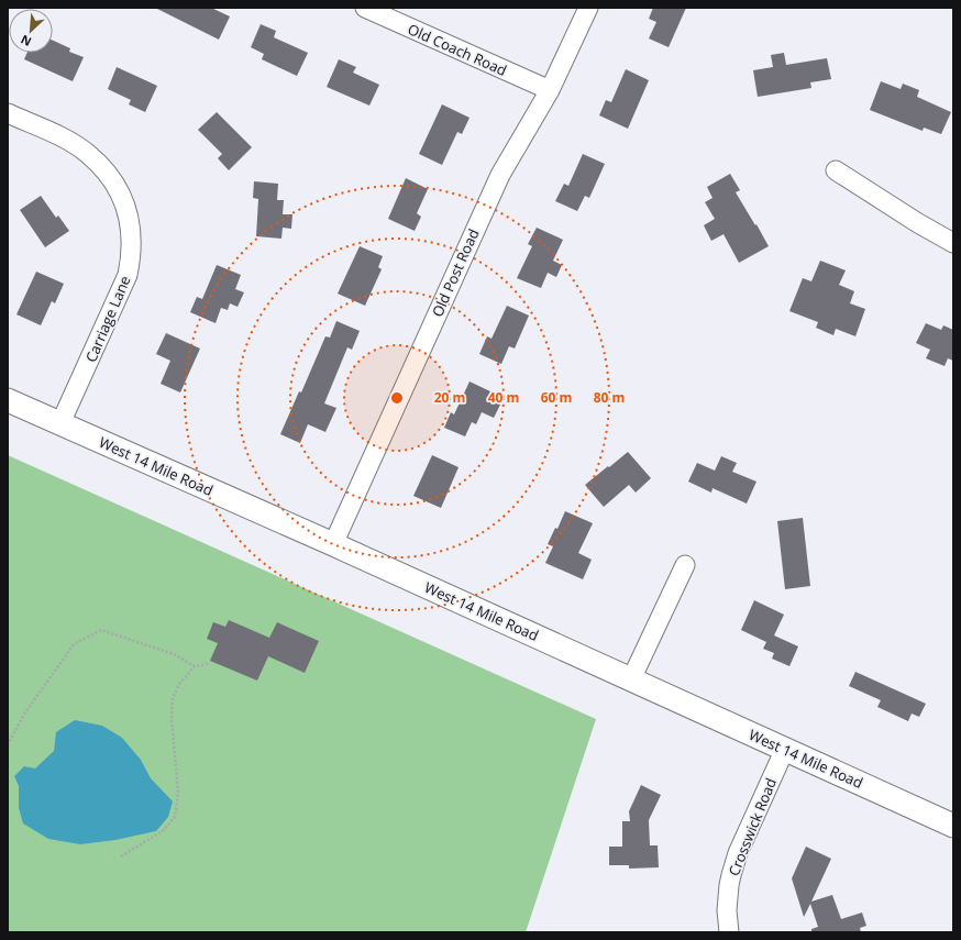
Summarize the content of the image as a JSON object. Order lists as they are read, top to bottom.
{
  "streets": {
    "street": [
      "Old Coach Road",
      "Old Post Road",
      "Carriage Lane",
      "West 14 Mile Road",
      "Crosswick Road"
    ]
  },
  "crossings": [
    ["Old Coach Road", "Old Post Road"],
    ["Old Post Road", "West 14 Mile Road"],
    ["Carriage Lane", "West 14 Mile Road"],
    ["West 14 Mile Road", "Crosswick Road"]
  ],
  "north": "bottom left",
  "rings": [
    "20 m",
    "40 m",
    "60 m",
    "80 m"
  ]
}
